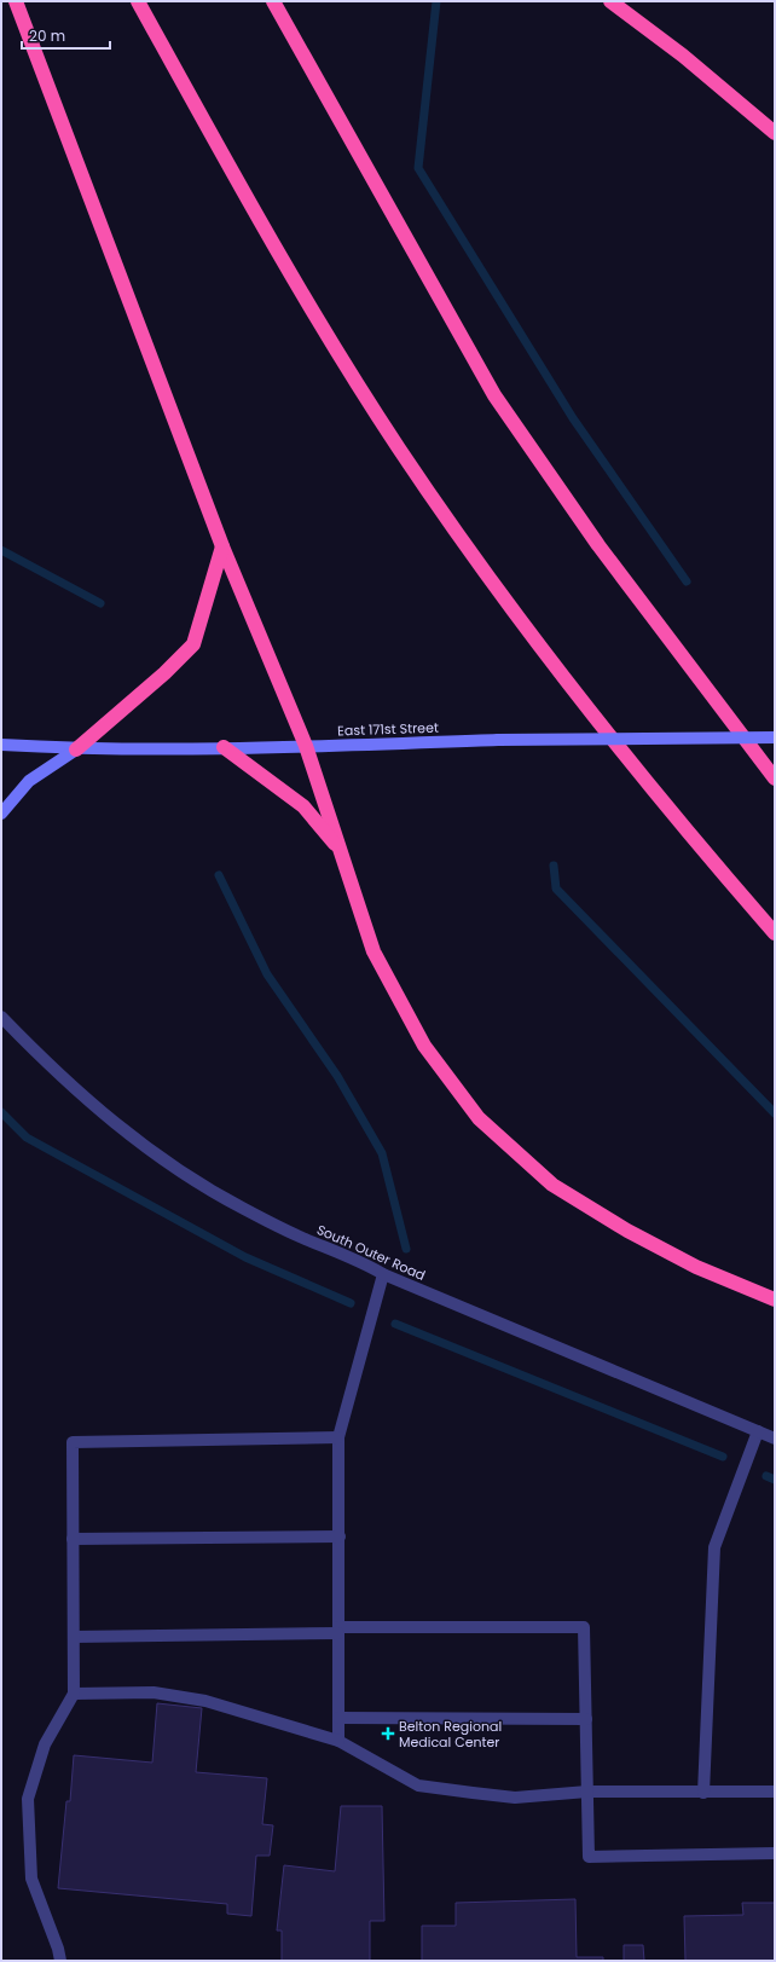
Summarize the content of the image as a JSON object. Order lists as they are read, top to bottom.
{
  "streets": {
    "main road": ["East 171st Street"],
    "street": ["South Outer Road"]
  },
  "places": {
    "health": ["Belton Regional Medical Center"]
  },
  "scale_bar": "20 m"
}
